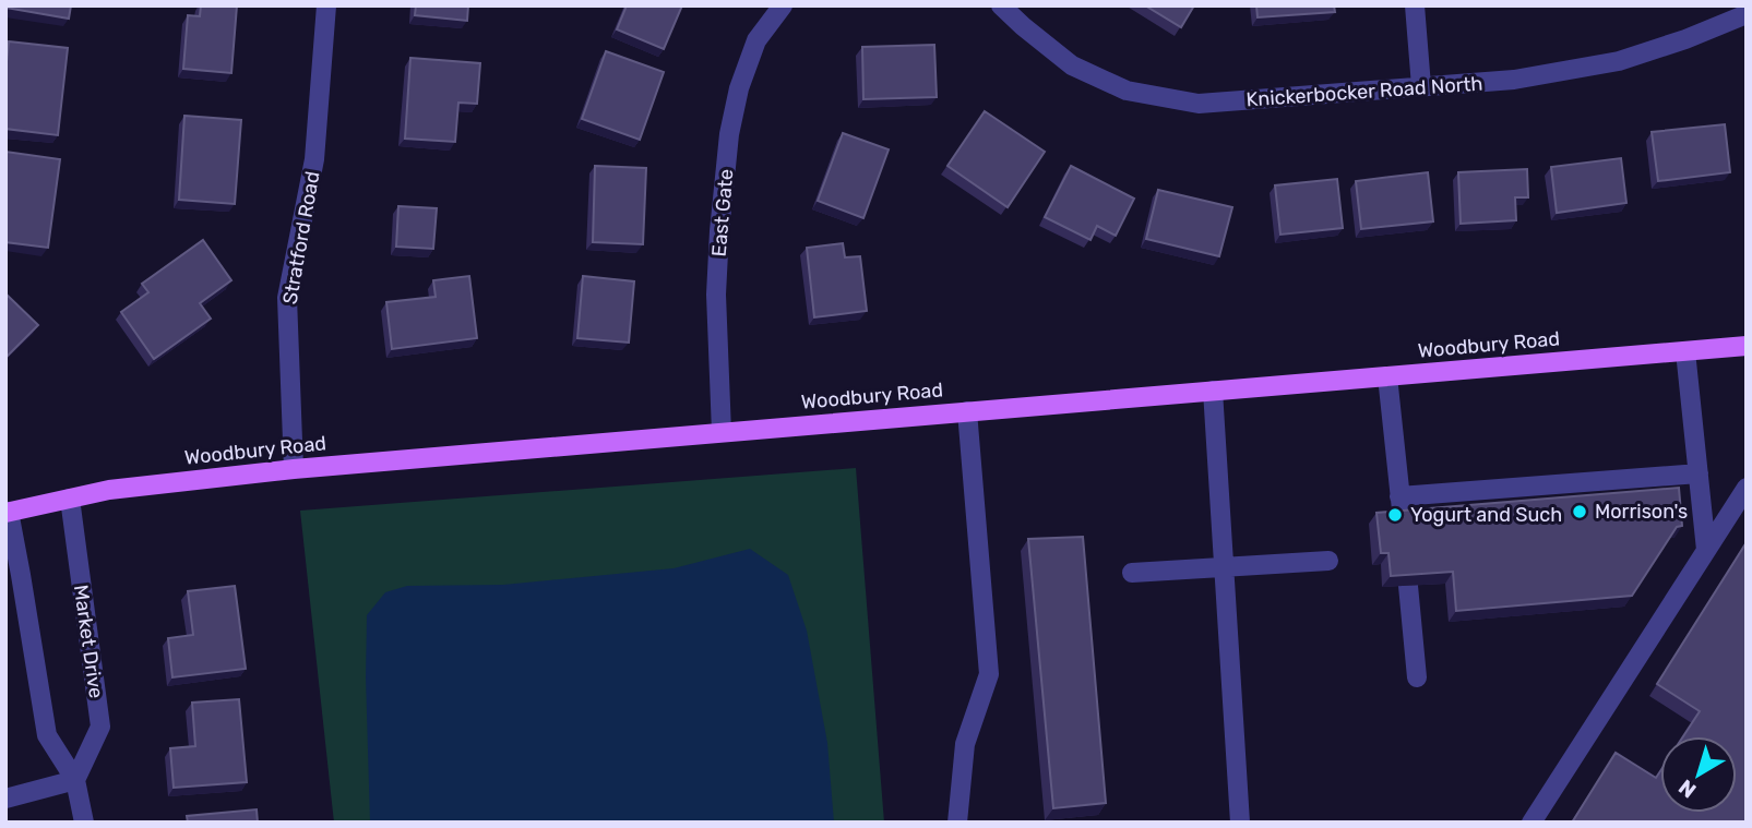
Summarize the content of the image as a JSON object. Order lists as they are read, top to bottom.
{
  "streets": {
    "main road": ["Woodbury Road"],
    "street": [
      "Knickerbocker Road North",
      "East Gate",
      "Stratford Road",
      "Market Drive"
    ]
  },
  "crossings": [
    ["East Gate", "Woodbury Road"],
    ["Stratford Road", "Woodbury Road"],
    ["Woodbury Road", "Market Drive"]
  ],
  "places": ["Morrison's", "Yogurt and Such"],
  "north": "bottom left"
}
